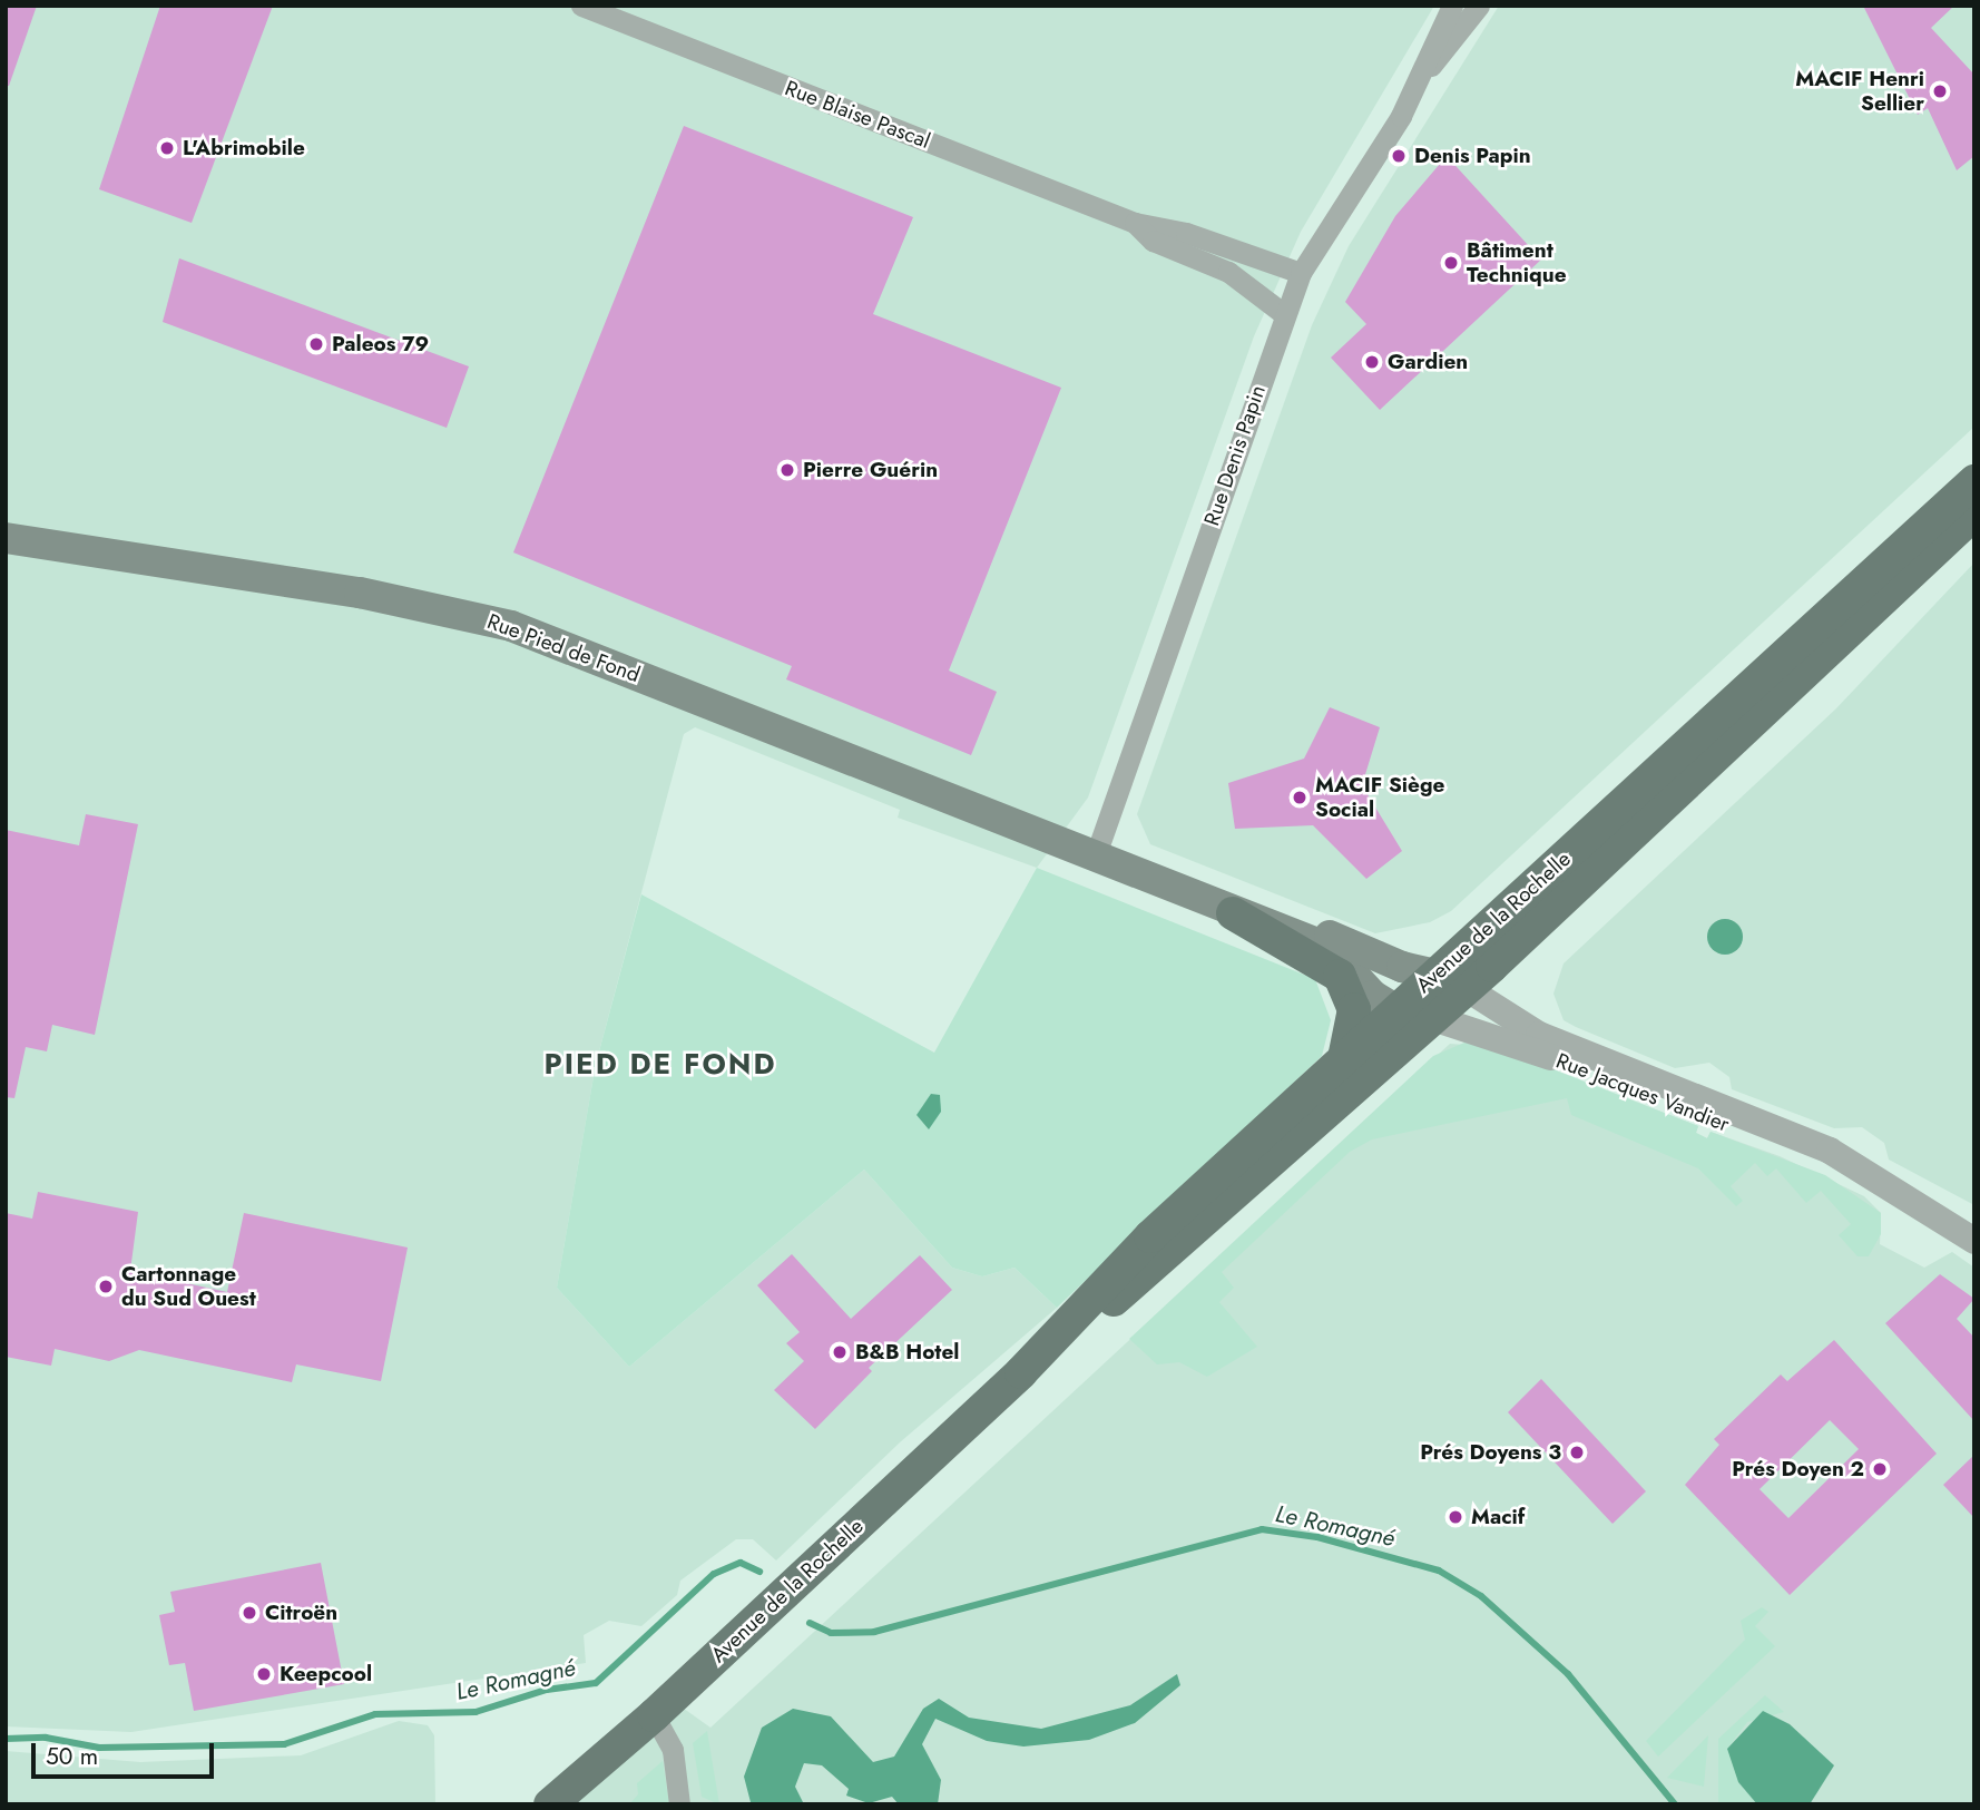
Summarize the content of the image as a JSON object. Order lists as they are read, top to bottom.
{
  "streets": {
    "main road": ["Rue Pied de Fond", "Avenue de la Rochelle", "Rue Jacques Vandier"],
    "street": ["Rue Blaise Pascal", "Rue Denis Papin"]
  },
  "crossings": [
    ["Rue Blaise Pascal", "Rue Denis Papin"],
    ["Rue Denis Papin", "Rue Pied de Fond"],
    ["Rue Denis Papin", "Rue Jacques Vandier"],
    ["Rue Pied de Fond", "Rue Jacques Vandier"],
    ["Avenue de la Rochelle", "Rue Jacques Vandier"]
  ],
  "districts": ["PIED DE FOND"],
  "water": ["Le Romagné"],
  "places": [
    "MACIF Henri Sellier",
    "L'Abrimobile",
    "Denis Papin",
    "Bâtiment Technique",
    "Paleos 79",
    "Gardien",
    "Pierre Guérin",
    "MACIF Siège Social",
    "Cartonnage du Sud Ouest",
    "B&B Hotel",
    "Prés Doyens 3",
    "Prés Doyen 2",
    "Macif",
    "Citroën",
    "Keepcool"
  ],
  "scale_bar": "50 m"
}
